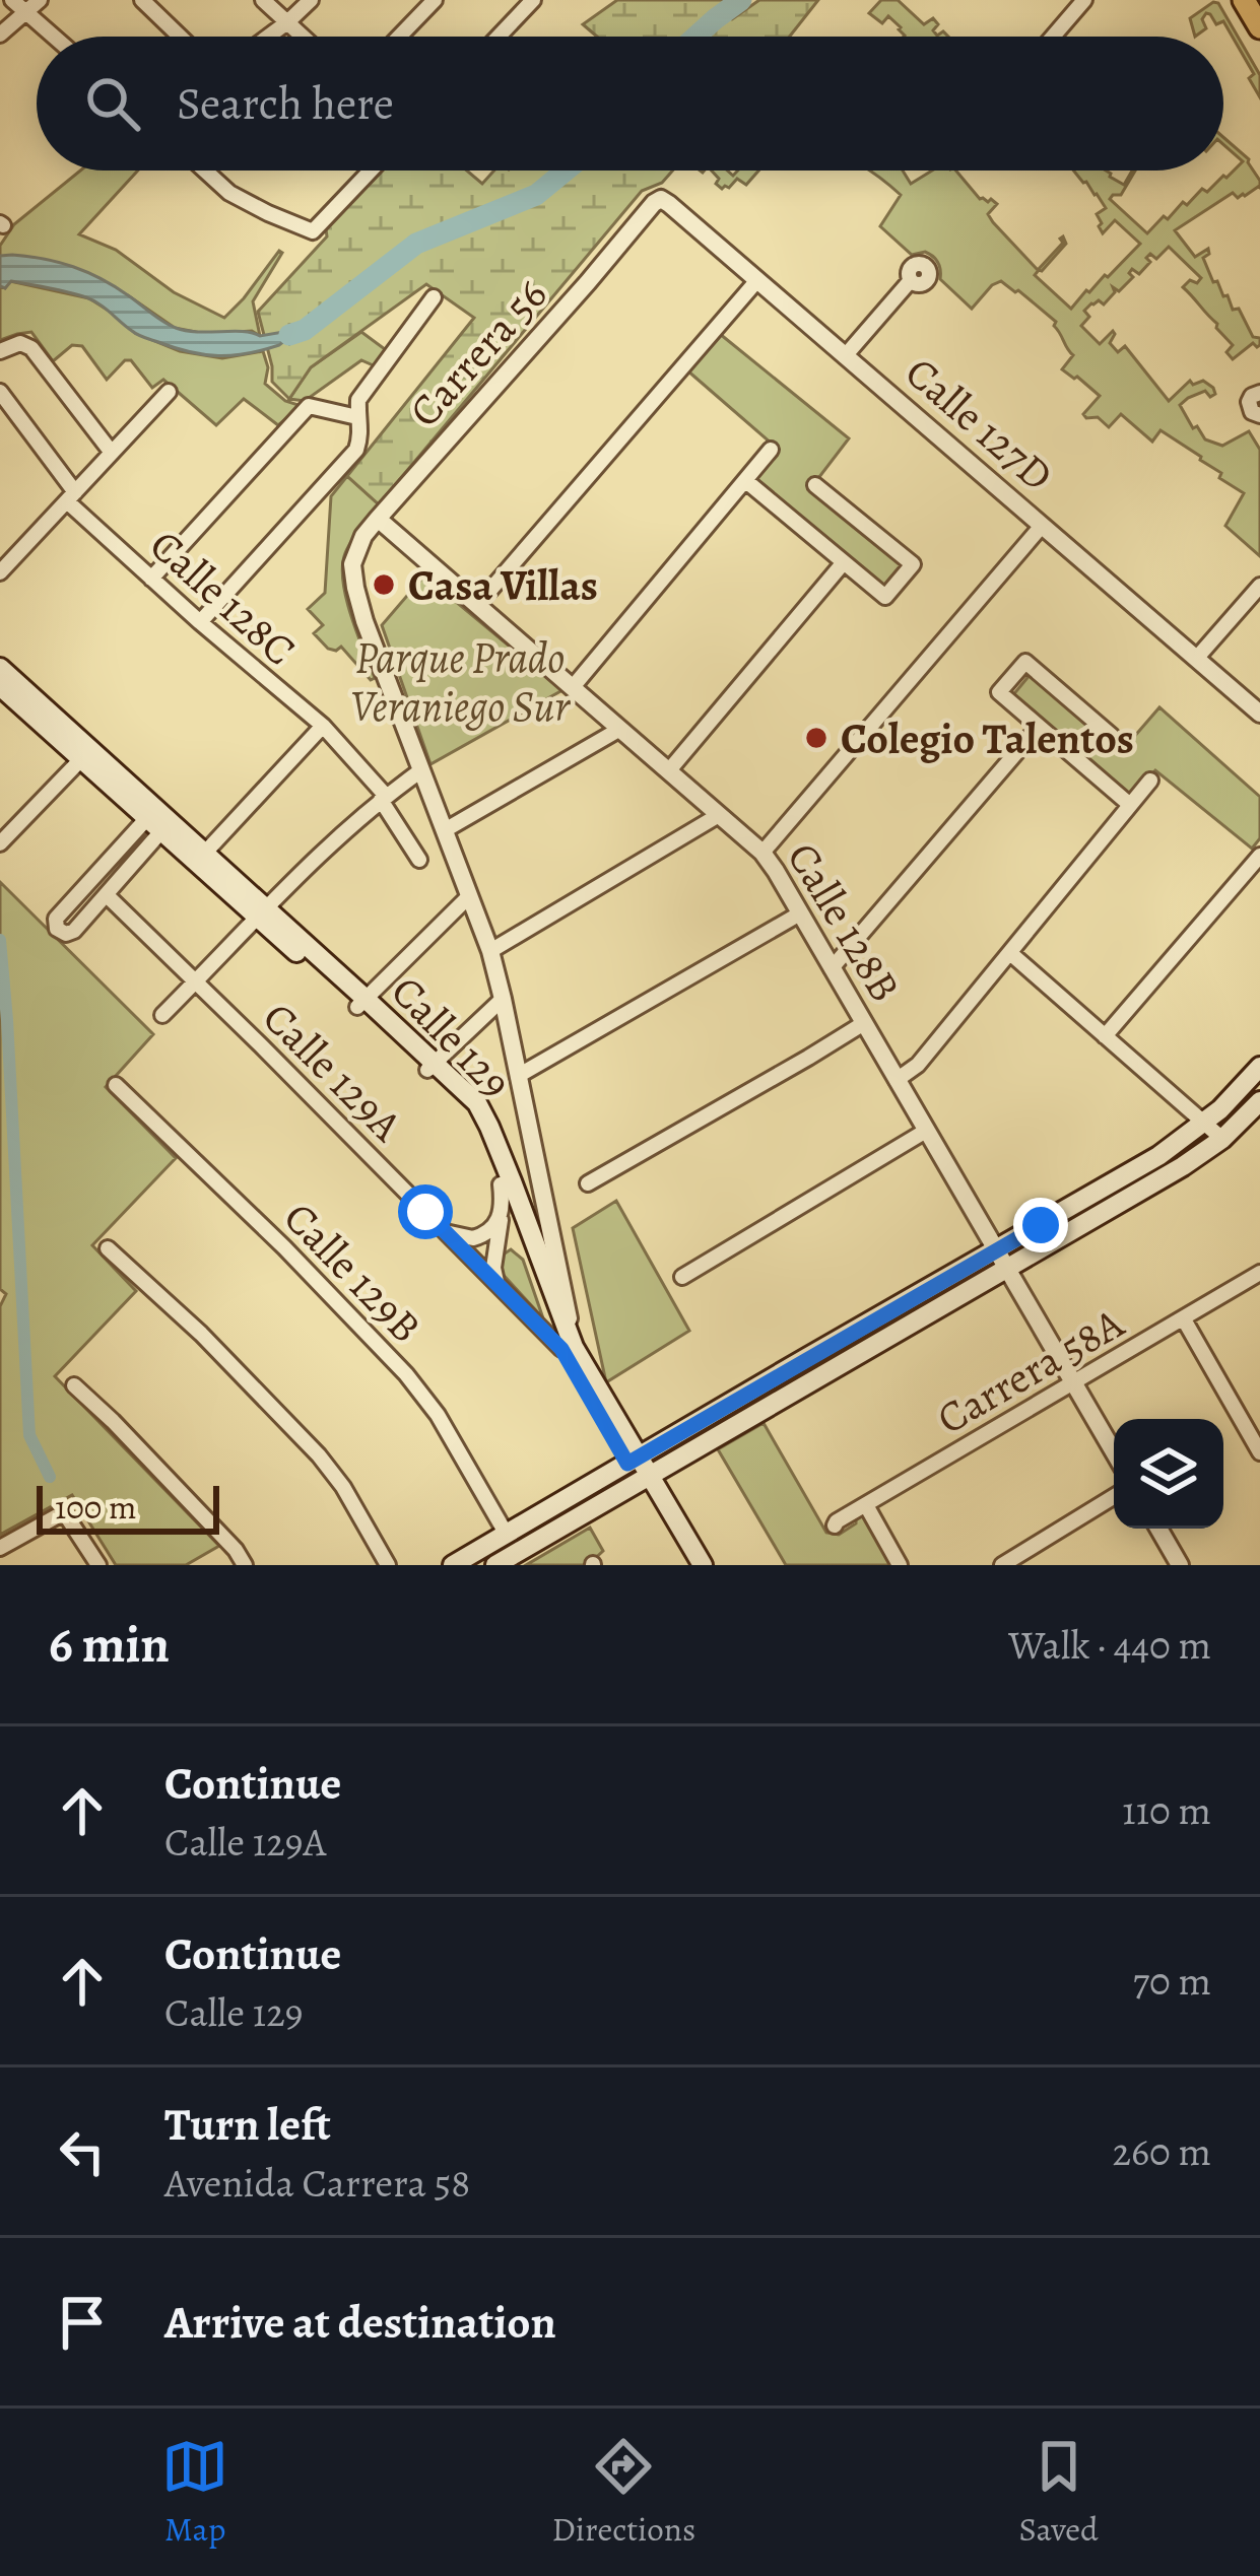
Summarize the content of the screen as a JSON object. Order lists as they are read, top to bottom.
{
  "streets": {
    "main road": ["Calle 129"],
    "street": [
      "Carrera 56",
      "Calle 127D",
      "Calle 128C",
      "Calle 128B",
      "Calle 129A",
      "Calle 129B",
      "Carrera 58A"
    ]
  },
  "crossings": [
    ["Carrera 56", "Calle 127D"],
    ["Carrera 56", "Calle 128B"],
    ["Calle 128B", "Carrera 58A"],
    ["Calle 129", "Calle 129A"]
  ],
  "parks": ["Parque Prado Veraniego Sur"],
  "places": ["Casa Villas", "Colegio Talentos"],
  "scale_bar": "100 m",
  "page": {
    "search": "Search here",
    "scale": "100 m",
    "heading": ["6 min", "Walk · 440 m"],
    "list": [
      ["Continue", "Calle 129A", "110 m"],
      ["Continue", "Calle 129", "70 m"],
      ["Turn left", "Avenida Carrera 58", "260 m"],
      "Arrive at destination"
    ],
    "nav": ["Map", "Directions", "Saved"]
  }
}
